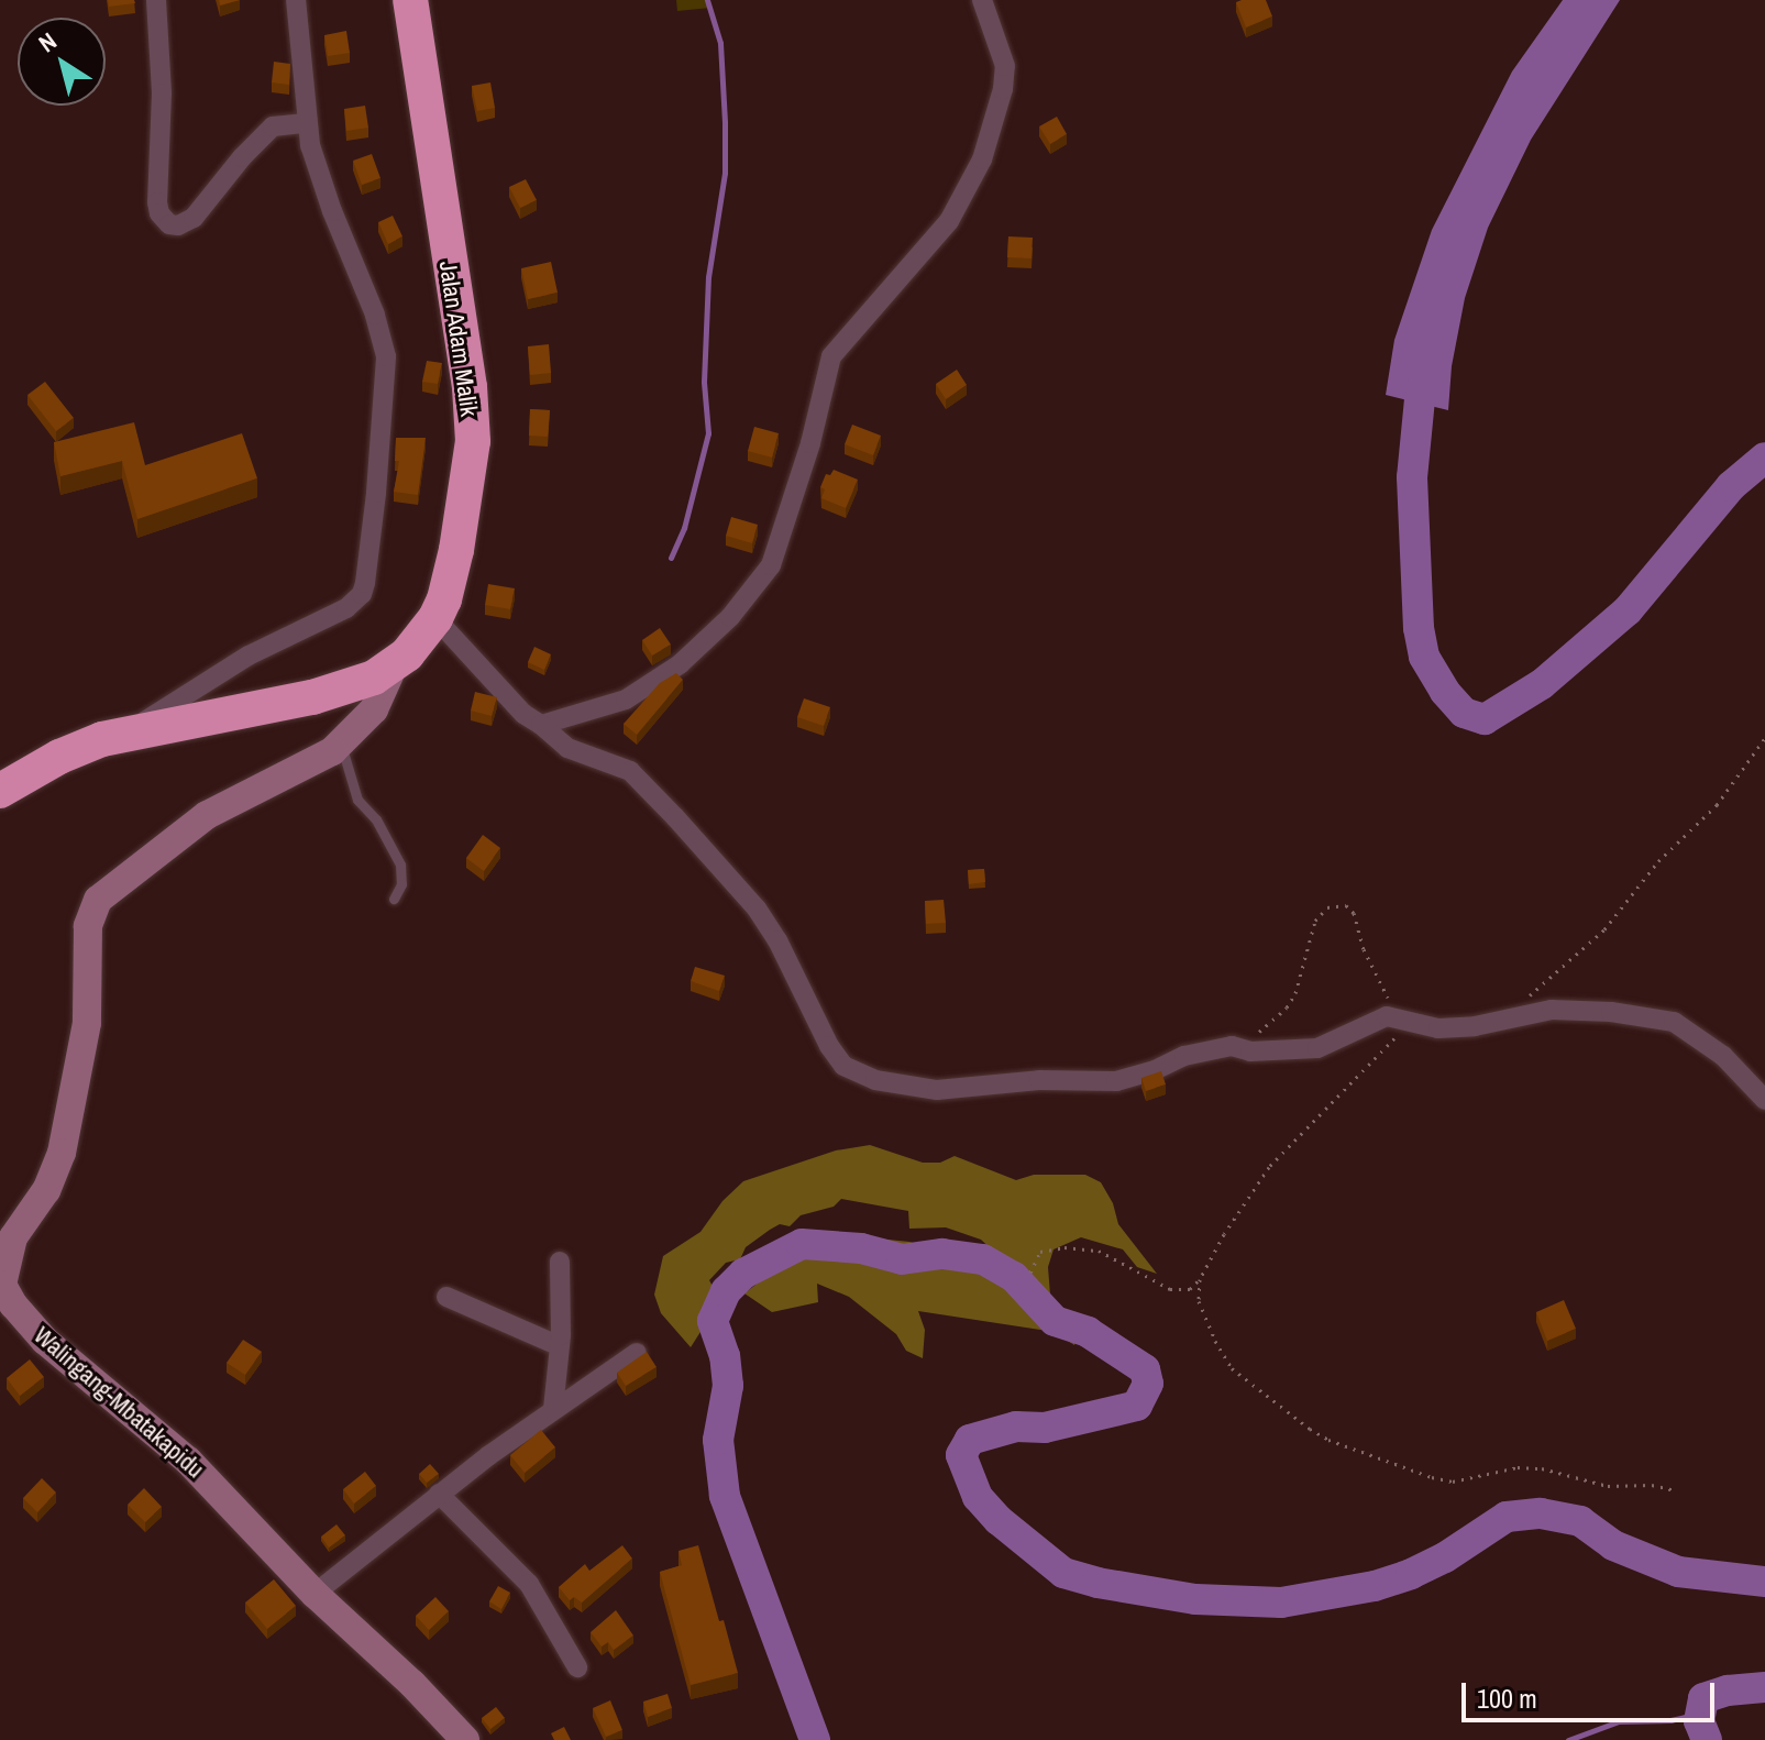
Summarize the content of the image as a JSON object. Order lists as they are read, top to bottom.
{
  "streets": {
    "highway": ["Jalan Adam Malik"],
    "street": ["Walingang-Mbatakapidu"]
  },
  "crossings": [
    ["Jalan Adam Malik", "Walingang-Mbatakapidu"]
  ],
  "scale_bar": "100 m",
  "north": "top left"
}
